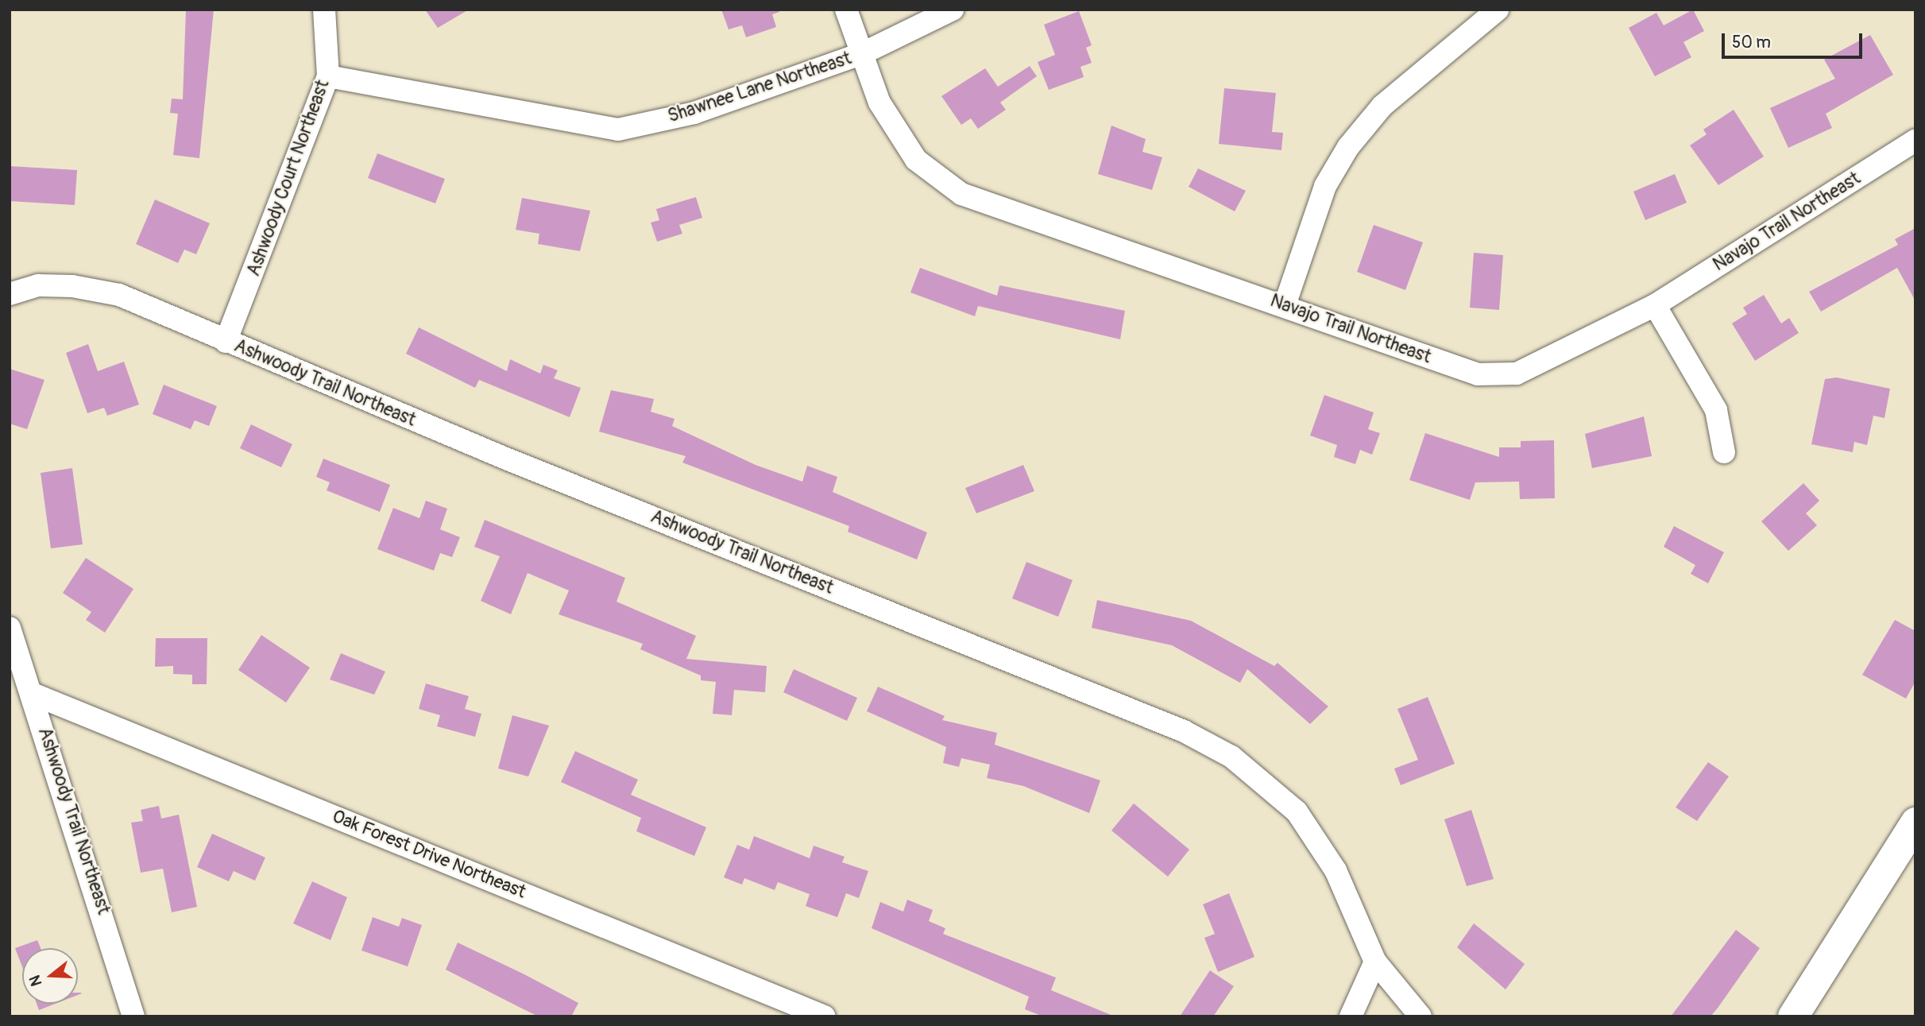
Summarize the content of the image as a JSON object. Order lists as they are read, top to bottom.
{
  "streets": {
    "street": [
      "Shawnee Lane Northeast",
      "Ashwoody Court Northeast",
      "Navajo Trail Northeast",
      "Ashwoody Trail Northeast",
      "Oak Forest Drive Northeast"
    ]
  },
  "crossings": [
    ["Shawnee Lane Northeast", "Ashwoody Court Northeast"],
    ["Shawnee Lane Northeast", "Navajo Trail Northeast"],
    ["Ashwoody Court Northeast", "Ashwoody Trail Northeast"],
    ["Ashwoody Trail Northeast", "Oak Forest Drive Northeast"]
  ],
  "scale_bar": "50 m",
  "north": "left"
}
